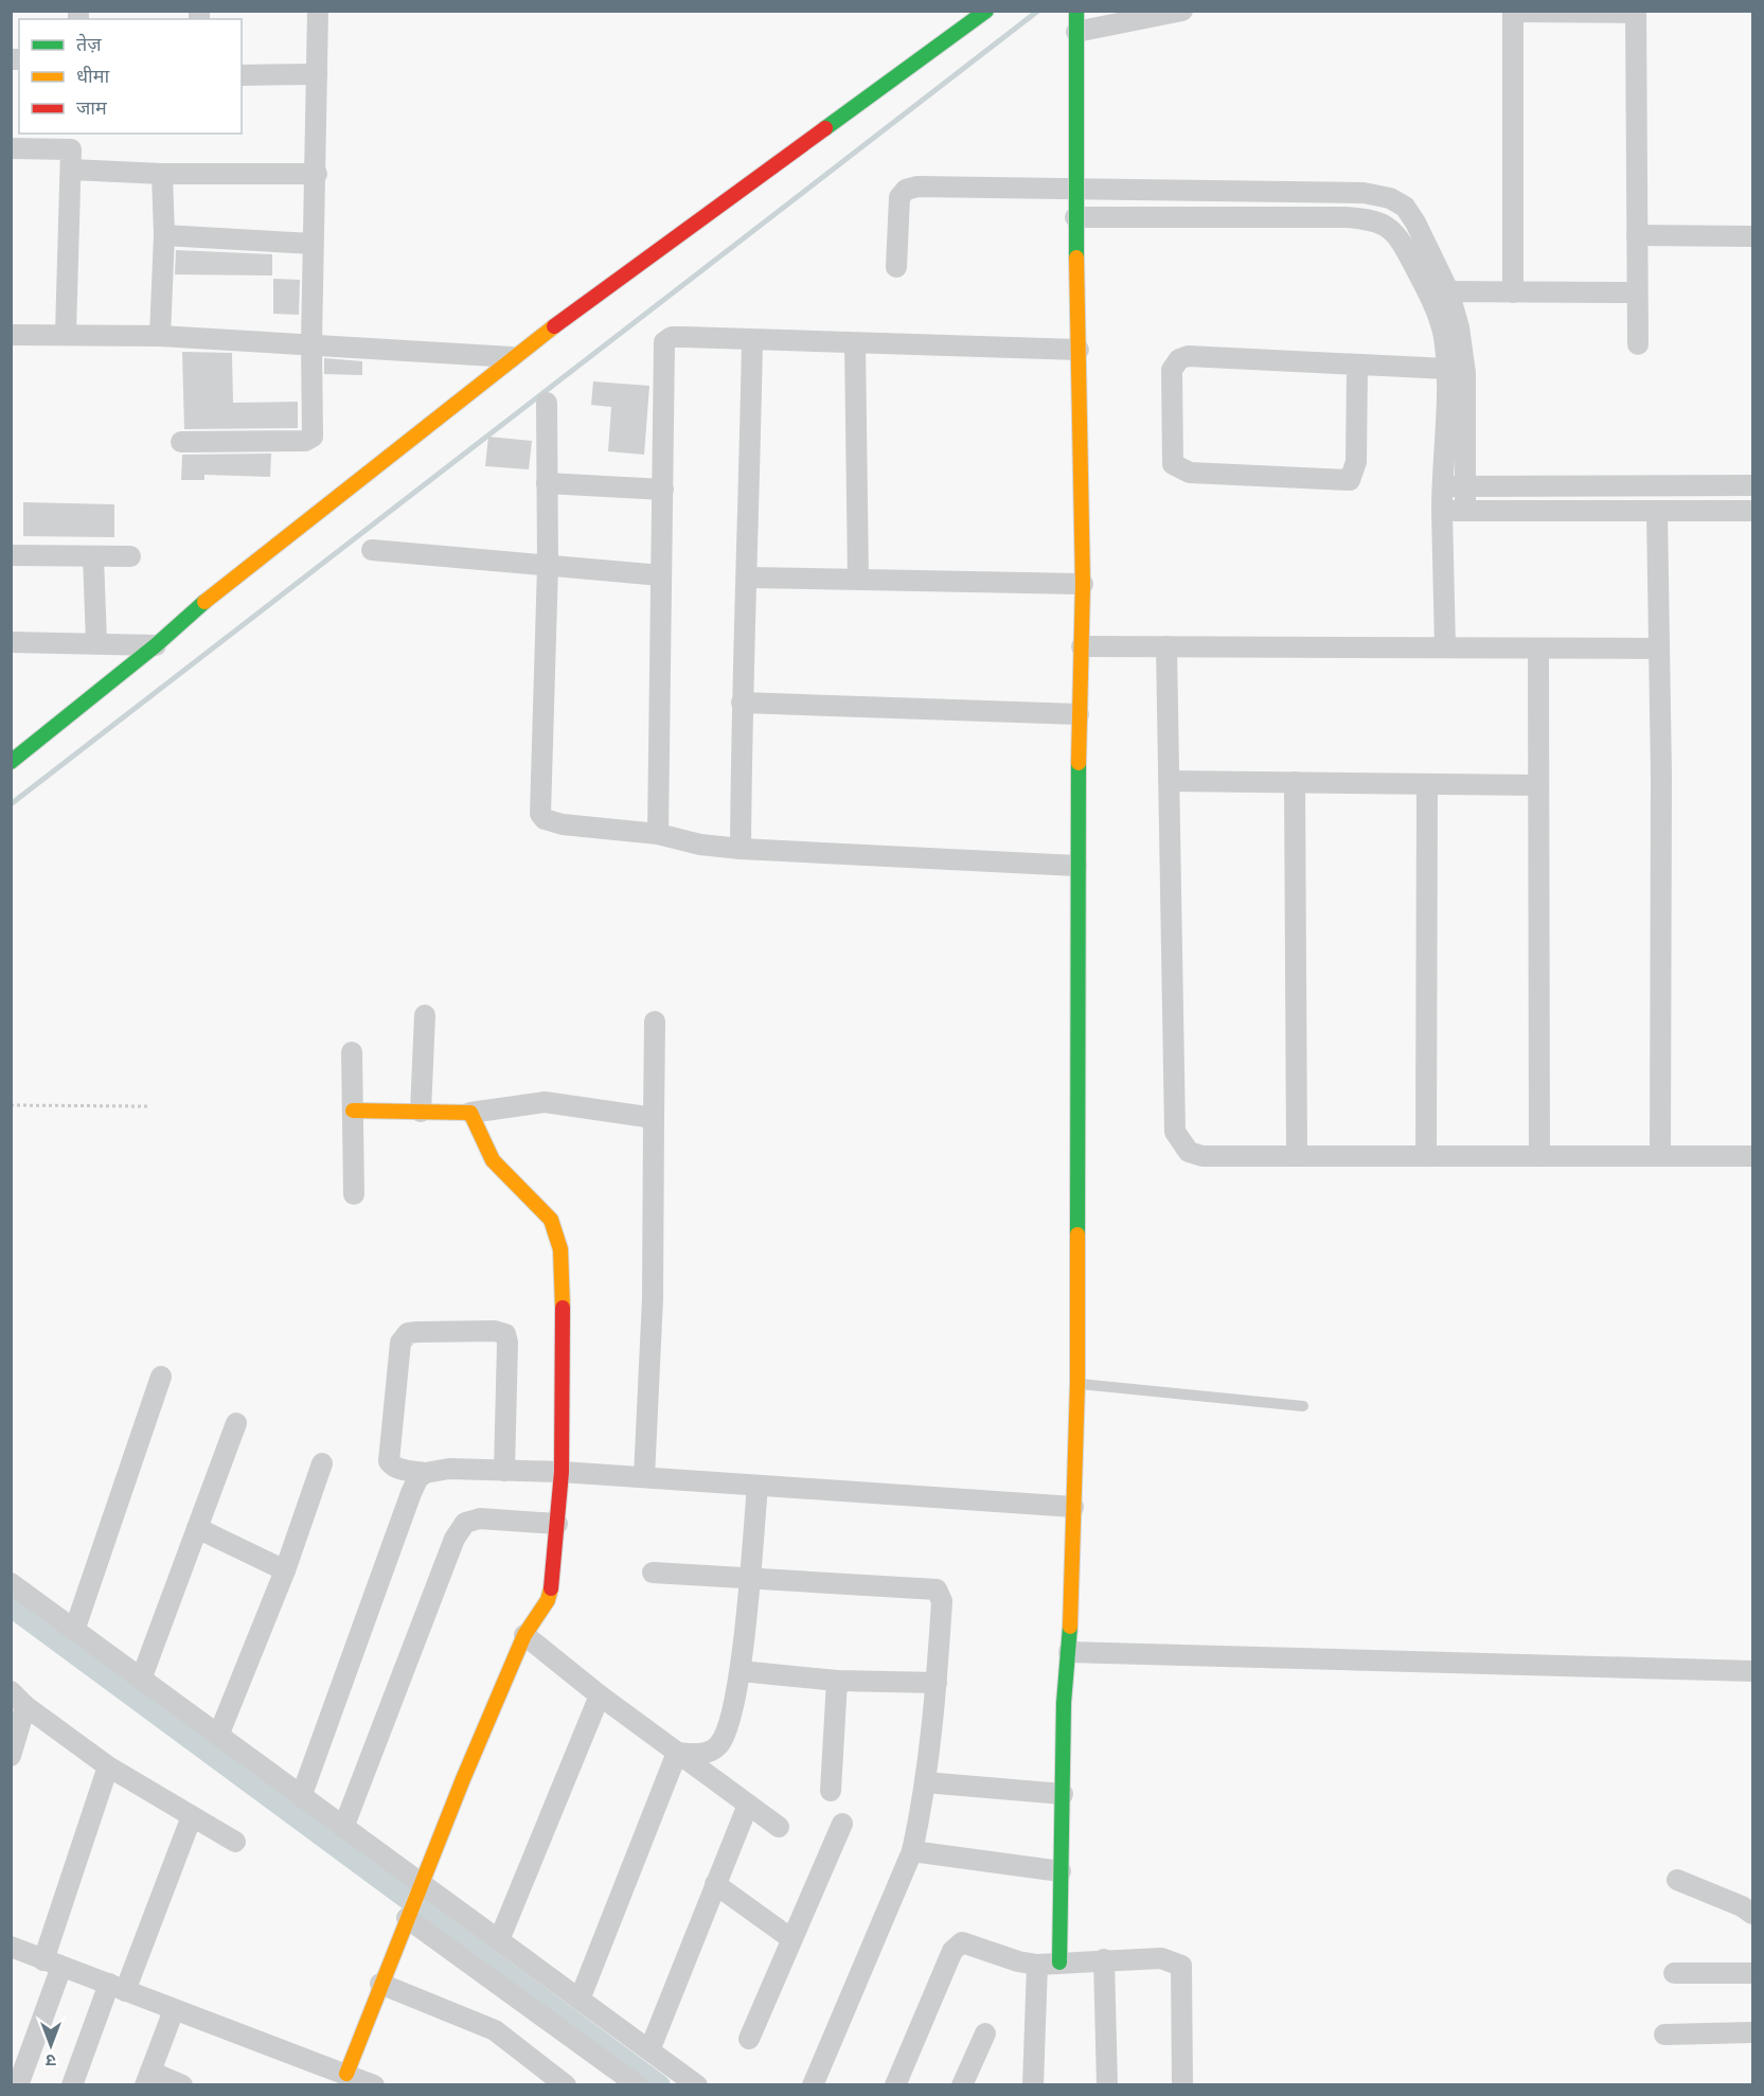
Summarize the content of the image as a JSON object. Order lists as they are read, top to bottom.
{
  "legend": ["तेज़", "धीमा", "जाम"],
  "north": "bottom"
}
